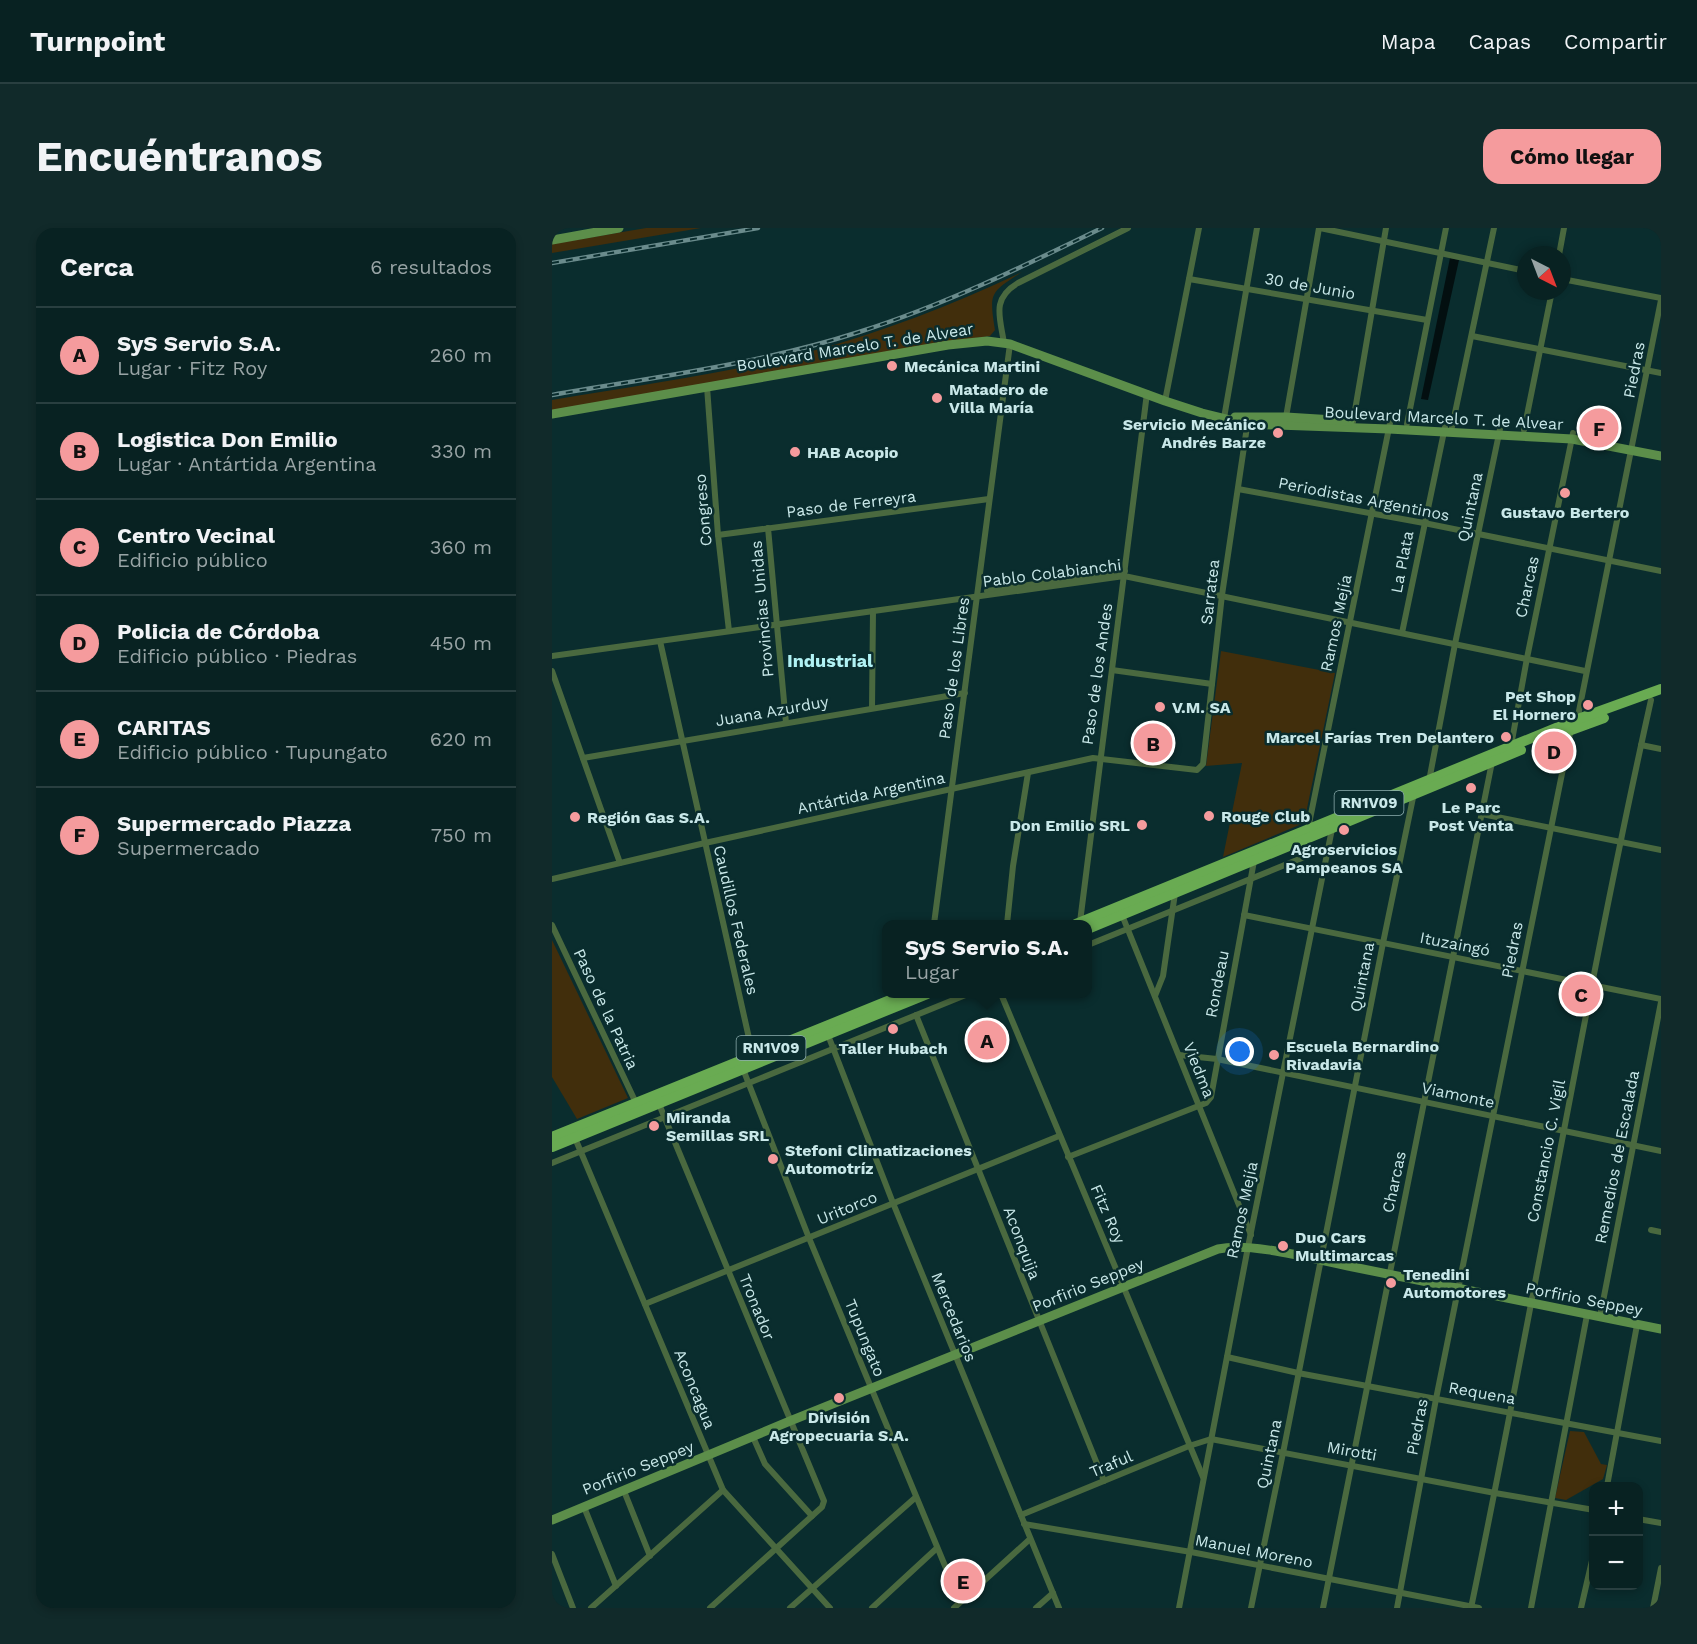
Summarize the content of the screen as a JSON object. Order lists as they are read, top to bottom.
{
  "streets": {
    "main road": ["Boulevard Marcelo T. de Alvear", "RN1V09", "Porfirio Seppey"],
    "street": [
      "30 de Junio",
      "Piedras",
      "Periodistas Argentinos",
      "Paso de Ferreyra",
      "Quintana",
      "Congreso",
      "La Plata",
      "Pablo Colabianchi",
      "Charcas",
      "Sarratea",
      "Provincias Unidas",
      "Ramos Mejía",
      "Paso de los Libres",
      "Paso de los Andes",
      "Juana Azurduy",
      "Antártida Argentina",
      "Caudillos Federales",
      "Ituzaingó",
      "Rondeau",
      "Paso de la Patria",
      "Viedma",
      "Viamonte",
      "Constancio C. Vigil",
      "Remedios de Escalada",
      "Uritorco",
      "Fitz Roy",
      "Aconquija",
      "Tronador",
      "Mercedarios",
      "Tupungato",
      "Aconcagua",
      "Requena",
      "Mirotti",
      "Traful",
      "Manuel Moreno"
    ]
  },
  "crossings": [
    ["Boulevard Marcelo T. de Alvear", "Piedras"],
    ["Boulevard Marcelo T. de Alvear", "Quintana"],
    ["Boulevard Marcelo T. de Alvear", "Congreso"],
    ["Boulevard Marcelo T. de Alvear", "La Plata"],
    ["Boulevard Marcelo T. de Alvear", "Charcas"],
    ["Boulevard Marcelo T. de Alvear", "Sarratea"],
    ["Boulevard Marcelo T. de Alvear", "Ramos Mejía"],
    ["Boulevard Marcelo T. de Alvear", "Paso de los Libres"],
    ["Boulevard Marcelo T. de Alvear", "Paso de los Andes"],
    ["Piedras", "Periodistas Argentinos"],
    ["Piedras", "Pablo Colabianchi"],
    ["Piedras", "RN1V09"],
    ["Piedras", "Ituzaingó"],
    ["Piedras", "Viamonte"],
    ["Piedras", "Porfirio Seppey"],
    ["Piedras", "Requena"],
    ["Piedras", "Mirotti"],
    ["Piedras", "Manuel Moreno"],
    ["Periodistas Argentinos", "Quintana"],
    ["Periodistas Argentinos", "La Plata"],
    ["Periodistas Argentinos", "Charcas"],
    ["Periodistas Argentinos", "Sarratea"],
    ["Periodistas Argentinos", "Ramos Mejía"],
    ["Paso de Ferreyra", "Congreso"],
    ["Paso de Ferreyra", "Provincias Unidas"],
    ["Paso de Ferreyra", "Paso de los Libres"],
    ["Quintana", "Pablo Colabianchi"],
    ["Quintana", "RN1V09"],
    ["Quintana", "Ituzaingó"],
    ["Quintana", "Viamonte"],
    ["Quintana", "Porfirio Seppey"],
    ["Quintana", "Requena"],
    ["Quintana", "Mirotti"],
    ["Quintana", "Manuel Moreno"],
    ["Congreso", "Pablo Colabianchi"],
    ["La Plata", "Pablo Colabianchi"],
    ["Pablo Colabianchi", "Charcas"],
    ["Pablo Colabianchi", "Sarratea"],
    ["Pablo Colabianchi", "Provincias Unidas"],
    ["Pablo Colabianchi", "Ramos Mejía"],
    ["Pablo Colabianchi", "Paso de los Libres"],
    ["Pablo Colabianchi", "Paso de los Andes"],
    ["Pablo Colabianchi", "Caudillos Federales"],
    ["Charcas", "RN1V09"],
    ["Charcas", "Ituzaingó"],
    ["Charcas", "Viamonte"],
    ["Charcas", "Porfirio Seppey"],
    ["Charcas", "Requena"],
    ["Charcas", "Mirotti"],
    ["Charcas", "Manuel Moreno"],
    ["Sarratea", "Antártida Argentina"],
    ["Provincias Unidas", "Juana Azurduy"],
    ["Ramos Mejía", "RN1V09"],
    ["Ramos Mejía", "Ituzaingó"],
    ["Ramos Mejía", "Viedma"],
    ["Ramos Mejía", "Viamonte"],
    ["Ramos Mejía", "Fitz Roy"],
    ["Ramos Mejía", "Porfirio Seppey"],
    ["Ramos Mejía", "Requena"],
    ["Ramos Mejía", "Mirotti"],
    ["Ramos Mejía", "Traful"],
    ["Ramos Mejía", "Manuel Moreno"],
    ["Paso de los Libres", "Juana Azurduy"],
    ["Paso de los Libres", "Antártida Argentina"],
    ["Paso de los Andes", "Antártida Argentina"],
    ["Juana Azurduy", "Caudillos Federales"],
    ["Antártida Argentina", "Caudillos Federales"],
    ["RN1V09", "Caudillos Federales"],
    ["RN1V09", "Rondeau"],
    ["RN1V09", "Paso de la Patria"],
    ["RN1V09", "Viedma"],
    ["RN1V09", "Constancio C. Vigil"],
    ["RN1V09", "Tronador"],
    ["RN1V09", "Mercedarios"],
    ["RN1V09", "Tupungato"],
    ["RN1V09", "Aconcagua"],
    ["Ituzaingó", "Rondeau"],
    ["Ituzaingó", "Constancio C. Vigil"],
    ["Ituzaingó", "Remedios de Escalada"],
    ["Rondeau", "Viedma"],
    ["Rondeau", "Viamonte"],
    ["Viedma", "Viamonte"],
    ["Viamonte", "Constancio C. Vigil"],
    ["Viamonte", "Remedios de Escalada"],
    ["Constancio C. Vigil", "Porfirio Seppey"],
    ["Constancio C. Vigil", "Requena"],
    ["Constancio C. Vigil", "Mirotti"],
    ["Constancio C. Vigil", "Manuel Moreno"],
    ["Remedios de Escalada", "Porfirio Seppey"],
    ["Uritorco", "Fitz Roy"],
    ["Uritorco", "Aconquija"],
    ["Uritorco", "Tronador"],
    ["Uritorco", "Mercedarios"],
    ["Uritorco", "Tupungato"],
    ["Uritorco", "Aconcagua"],
    ["Fitz Roy", "Porfirio Seppey"],
    ["Fitz Roy", "Traful"],
    ["Aconquija", "Porfirio Seppey"],
    ["Aconquija", "Traful"],
    ["Porfirio Seppey", "Tronador"],
    ["Porfirio Seppey", "Mercedarios"],
    ["Porfirio Seppey", "Tupungato"],
    ["Porfirio Seppey", "Aconcagua"],
    ["Mercedarios", "Traful"],
    ["Mercedarios", "Manuel Moreno"],
    ["Mirotti", "Traful"]
  ],
  "districts": ["Industrial"],
  "places": [
    "Mecánica Martini",
    "Matadero de Villa María",
    "Servicio Mecánico Andrés Barze",
    "HAB Acopio",
    "Gustavo Bertero",
    "Pet Shop El Hornero",
    "V.M. SA",
    "Marcel Farías Tren Delantero",
    "Le Parc Post Venta",
    "Rouge Club",
    "Región Gas S.A.",
    "Don Emilio SRL",
    "Agroservicios Pampeanos SA",
    "Taller Hubach",
    "Escuela Bernardino Rivadavia",
    "Miranda Semillas SRL",
    "Stefoni Climatizaciones Automotríz",
    "Duo Cars Multimarcas",
    "Tenedini Automotores",
    "División Agropecuaria S.A."
  ],
  "north": "bottom right",
  "page": {
    "header": "Turnpoint",
    "nav": ["Mapa", "Capas", "Compartir"],
    "buttons": "Cómo llegar",
    "title": "Encuéntranos",
    "heading": ["Cerca", "6 resultados"],
    "list": [
      {
        "mark": "A",
        "name": "SyS Servio S.A.",
        "note": "Lugar · Fitz Roy",
        "value": "260 m"
      },
      {
        "mark": "B",
        "name": "Logistica Don Emilio",
        "note": "Lugar · Antártida Argentina",
        "value": "330 m"
      },
      {
        "mark": "C",
        "name": "Centro Vecinal",
        "note": "Edificio público",
        "value": "360 m"
      },
      {
        "mark": "D",
        "name": "Policia de Córdoba",
        "note": "Edificio público · Piedras",
        "value": "450 m"
      },
      {
        "mark": "E",
        "name": "CARITAS",
        "note": "Edificio público · Tupungato",
        "value": "620 m"
      },
      {
        "mark": "F",
        "name": "Supermercado Piazza",
        "note": "Supermercado",
        "value": "750 m"
      }
    ],
    "pins": [
      "F",
      "B",
      "D",
      "C",
      "A",
      "E"
    ],
    "popup": ["SyS Servio S.A.", "Lugar"],
    "map_buttons": ["+", "−"]
  }
}
